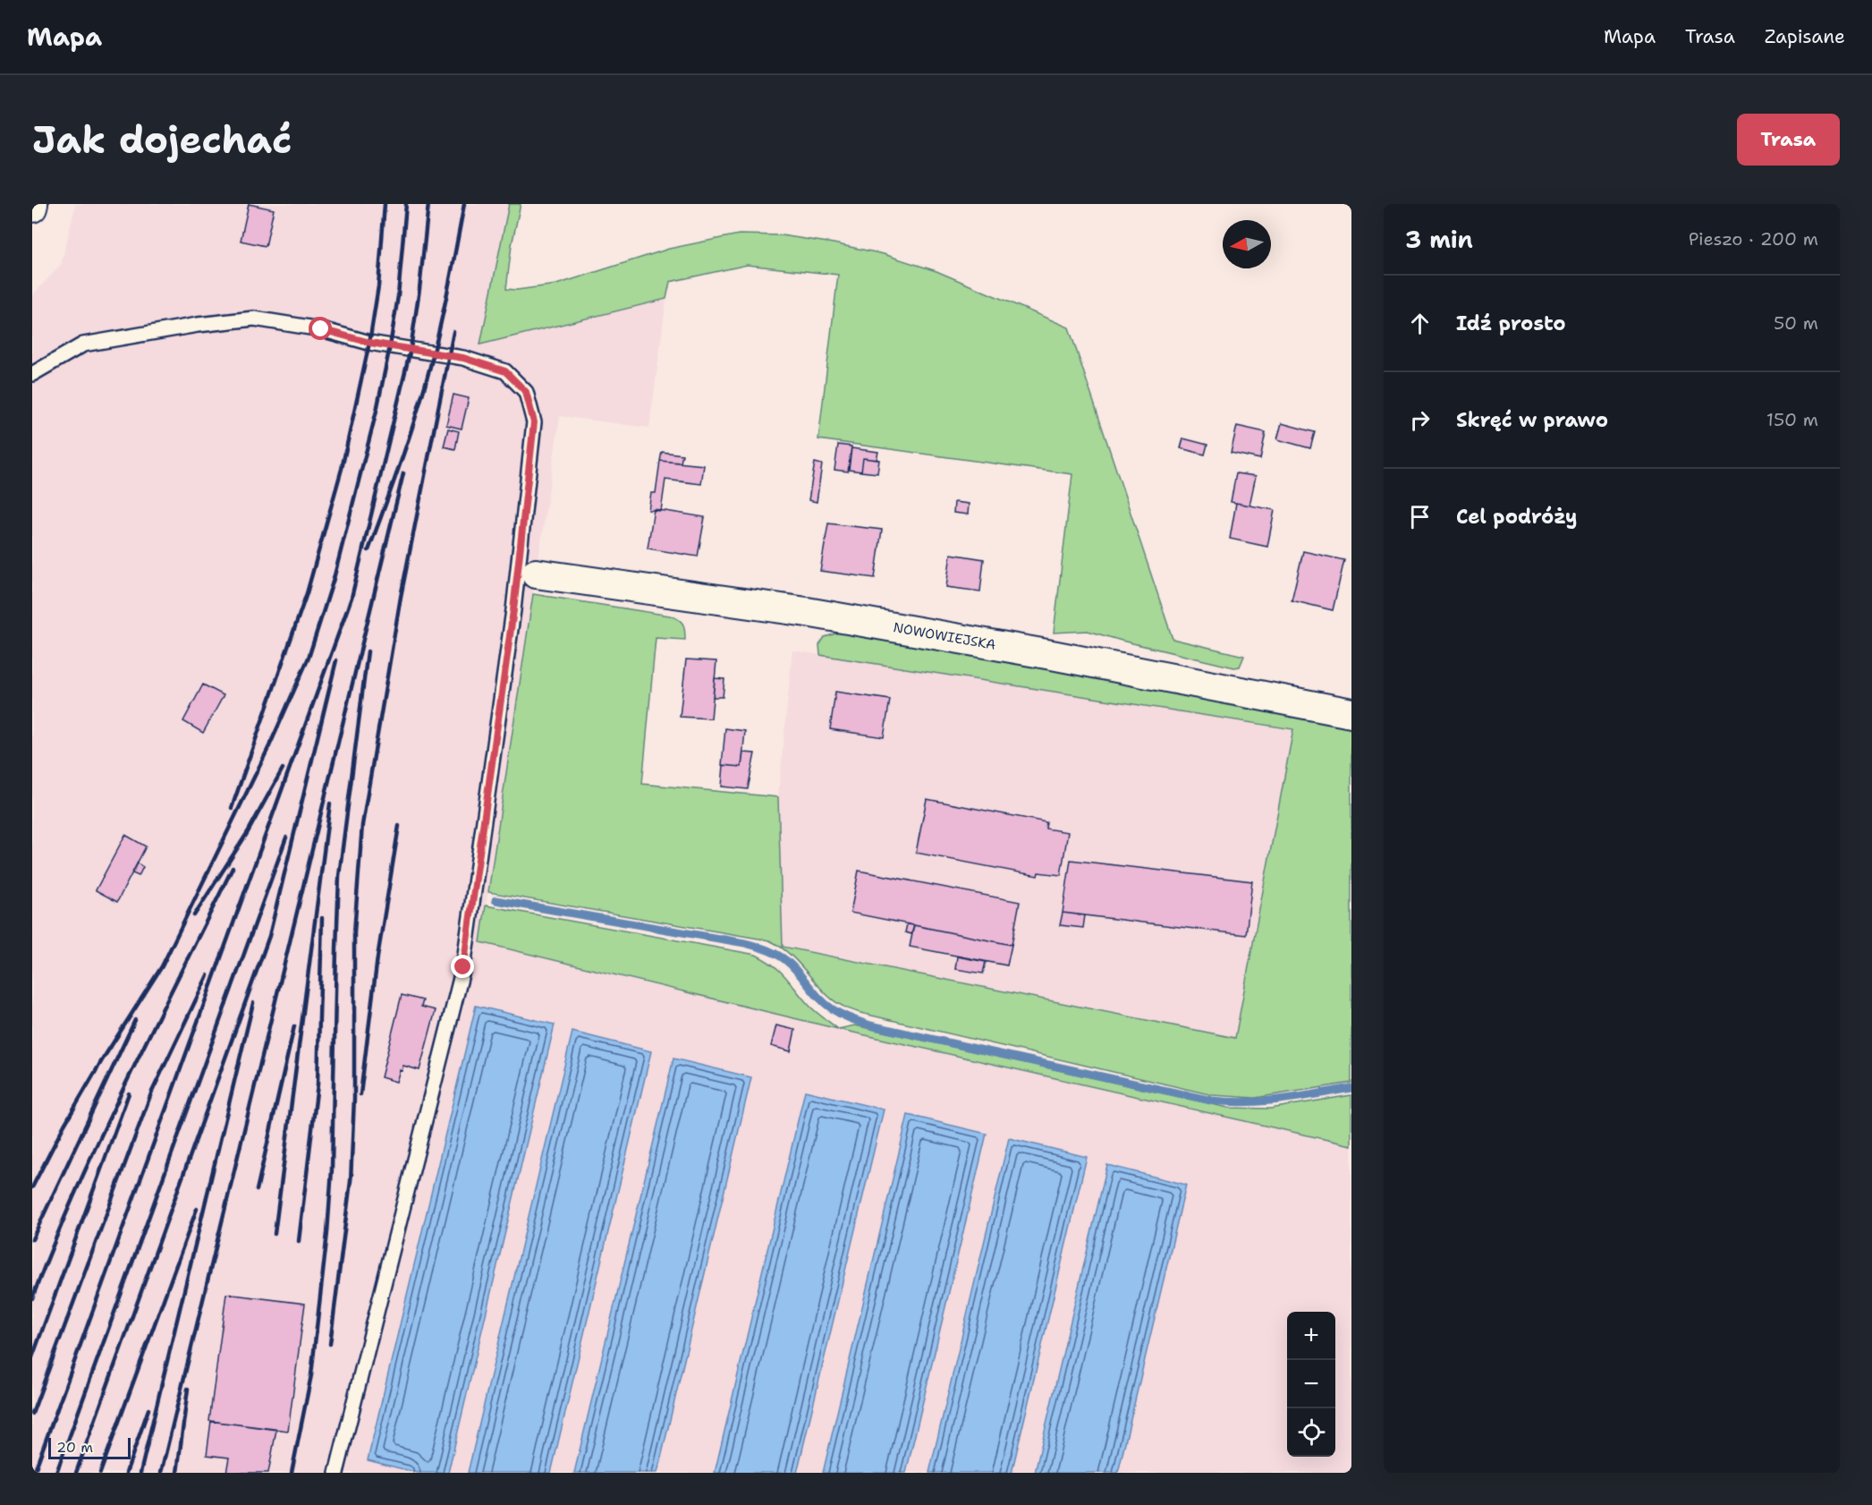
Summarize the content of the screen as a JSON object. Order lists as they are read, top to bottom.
{
  "streets": {
    "street": ["NOWOWIEJSKA"]
  },
  "scale_bar": "20 m",
  "north": "left",
  "page": {
    "header": "Mapa",
    "nav": ["Mapa", "Trasa", "Zapisane"],
    "buttons": "Trasa",
    "title": "Jak dojechać",
    "heading": ["3 min", "Pieszo · 200 m"],
    "list": [
      ["Idź prosto", "50 m"],
      ["Skręć w prawo", "150 m"],
      "Cel podróży"
    ],
    "map_buttons": ["+", "−"],
    "scale": "20 m"
  }
}
